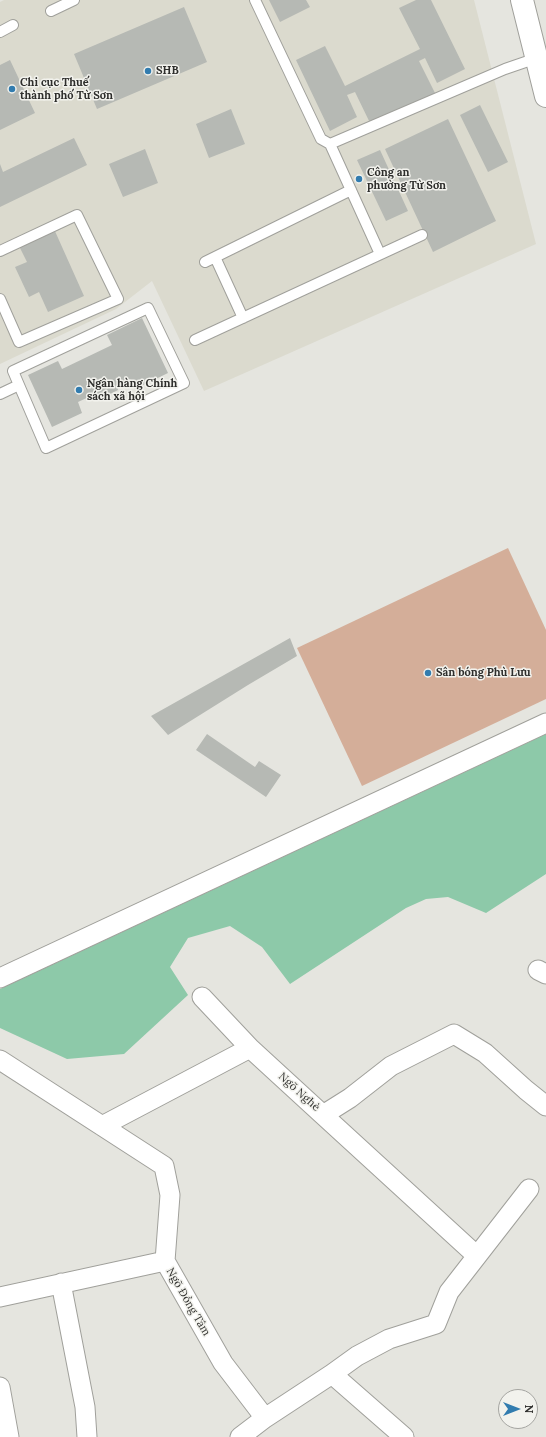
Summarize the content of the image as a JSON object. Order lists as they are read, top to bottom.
{
  "streets": {
    "street": ["Ngõ Nghè", "Ngõ Đồng Tâm"]
  },
  "places": [
    "SHB",
    "Chi cục Thuế thành phố Từ Sơn",
    "Công an phường Từ Sơn",
    "Ngân hàng Chính sách xã hội",
    "Sân bóng Phù Lưu"
  ],
  "north": "right"
}
